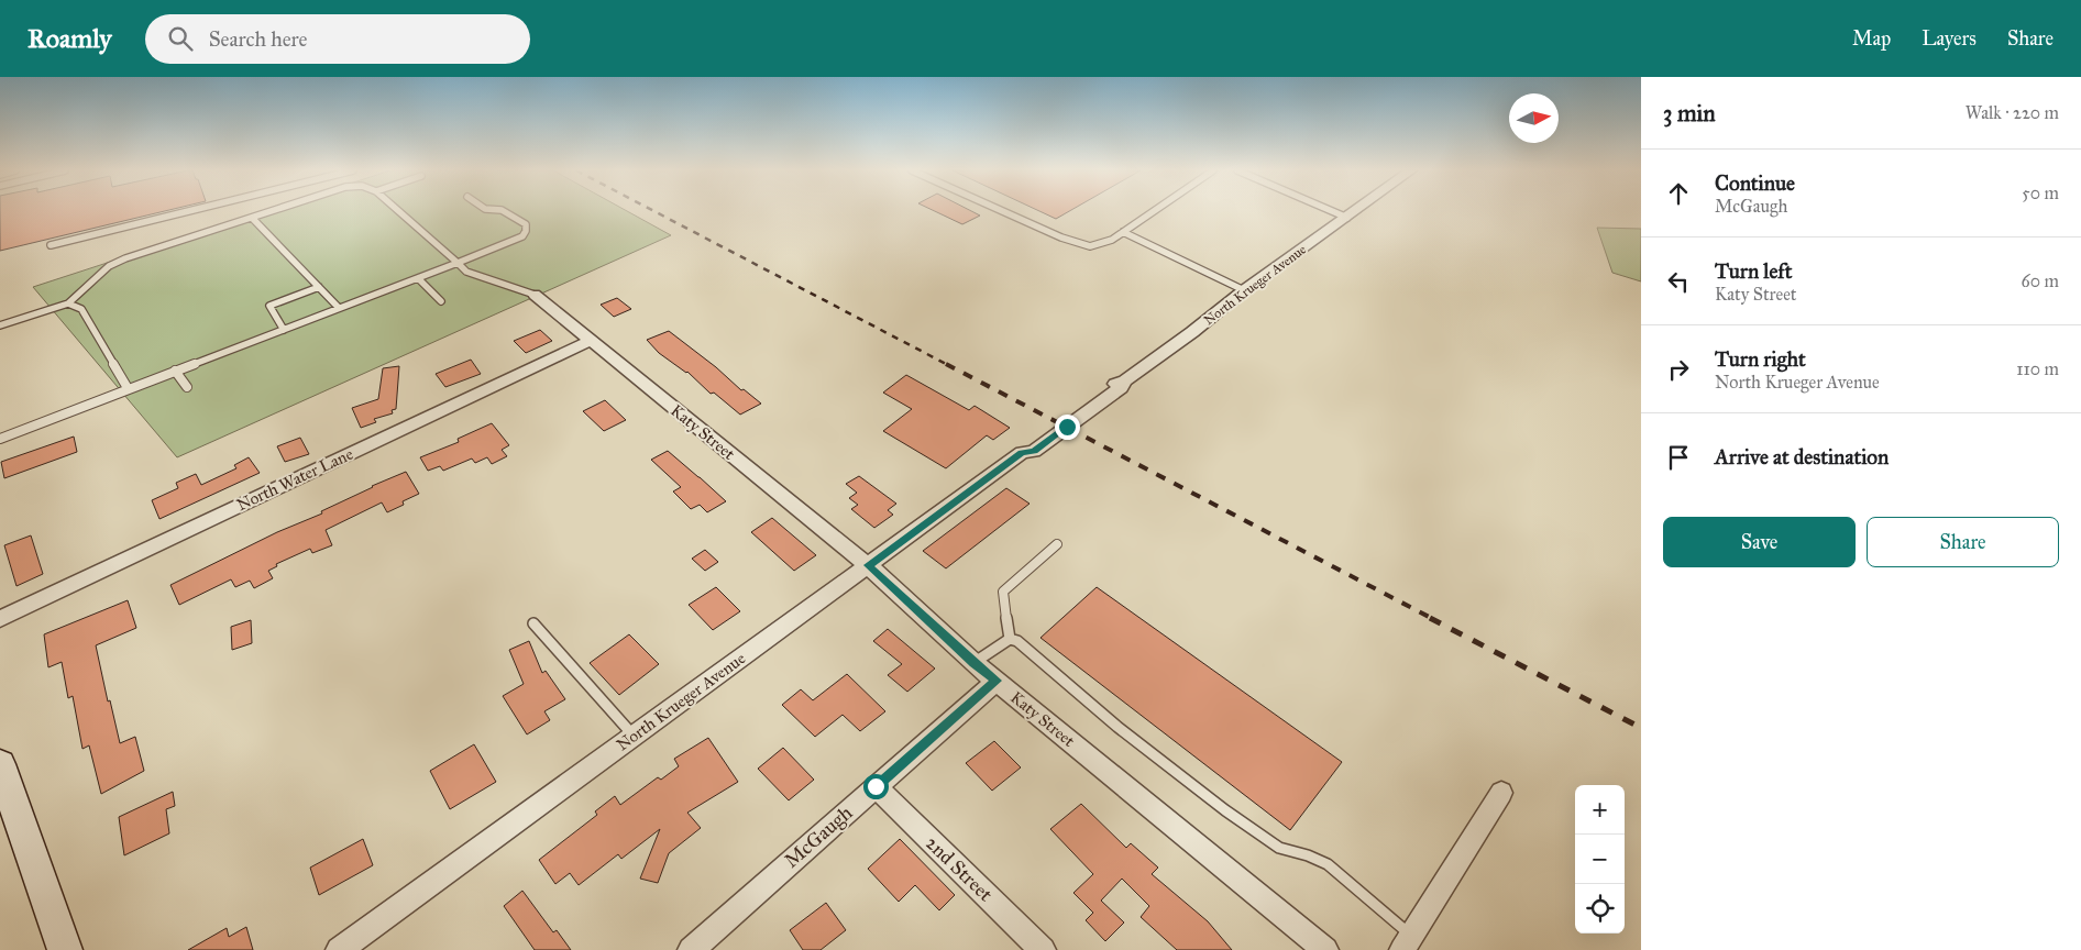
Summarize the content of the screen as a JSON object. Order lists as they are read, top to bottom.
{
  "streets": {
    "street": [
      "North Krueger Avenue",
      "Katy Street",
      "North Water Lane",
      "McGaugh",
      "2nd Street"
    ]
  },
  "crossings": [
    ["North Krueger Avenue", "Katy Street"],
    ["Katy Street", "North Water Lane"],
    ["Katy Street", "McGaugh"],
    ["McGaugh", "2nd Street"]
  ],
  "north": "right",
  "page": {
    "header": "Roamly",
    "search": "Search here",
    "nav": ["Map", "Layers", "Share"],
    "heading": ["3 min", "Walk · 220 m"],
    "list": [
      ["Continue", "McGaugh", "50 m"],
      ["Turn left", "Katy Street", "60 m"],
      ["Turn right", "North Krueger Avenue", "110 m"],
      "Arrive at destination"
    ],
    "buttons": ["Save", "Share"],
    "map_buttons": ["+", "−"]
  }
}
